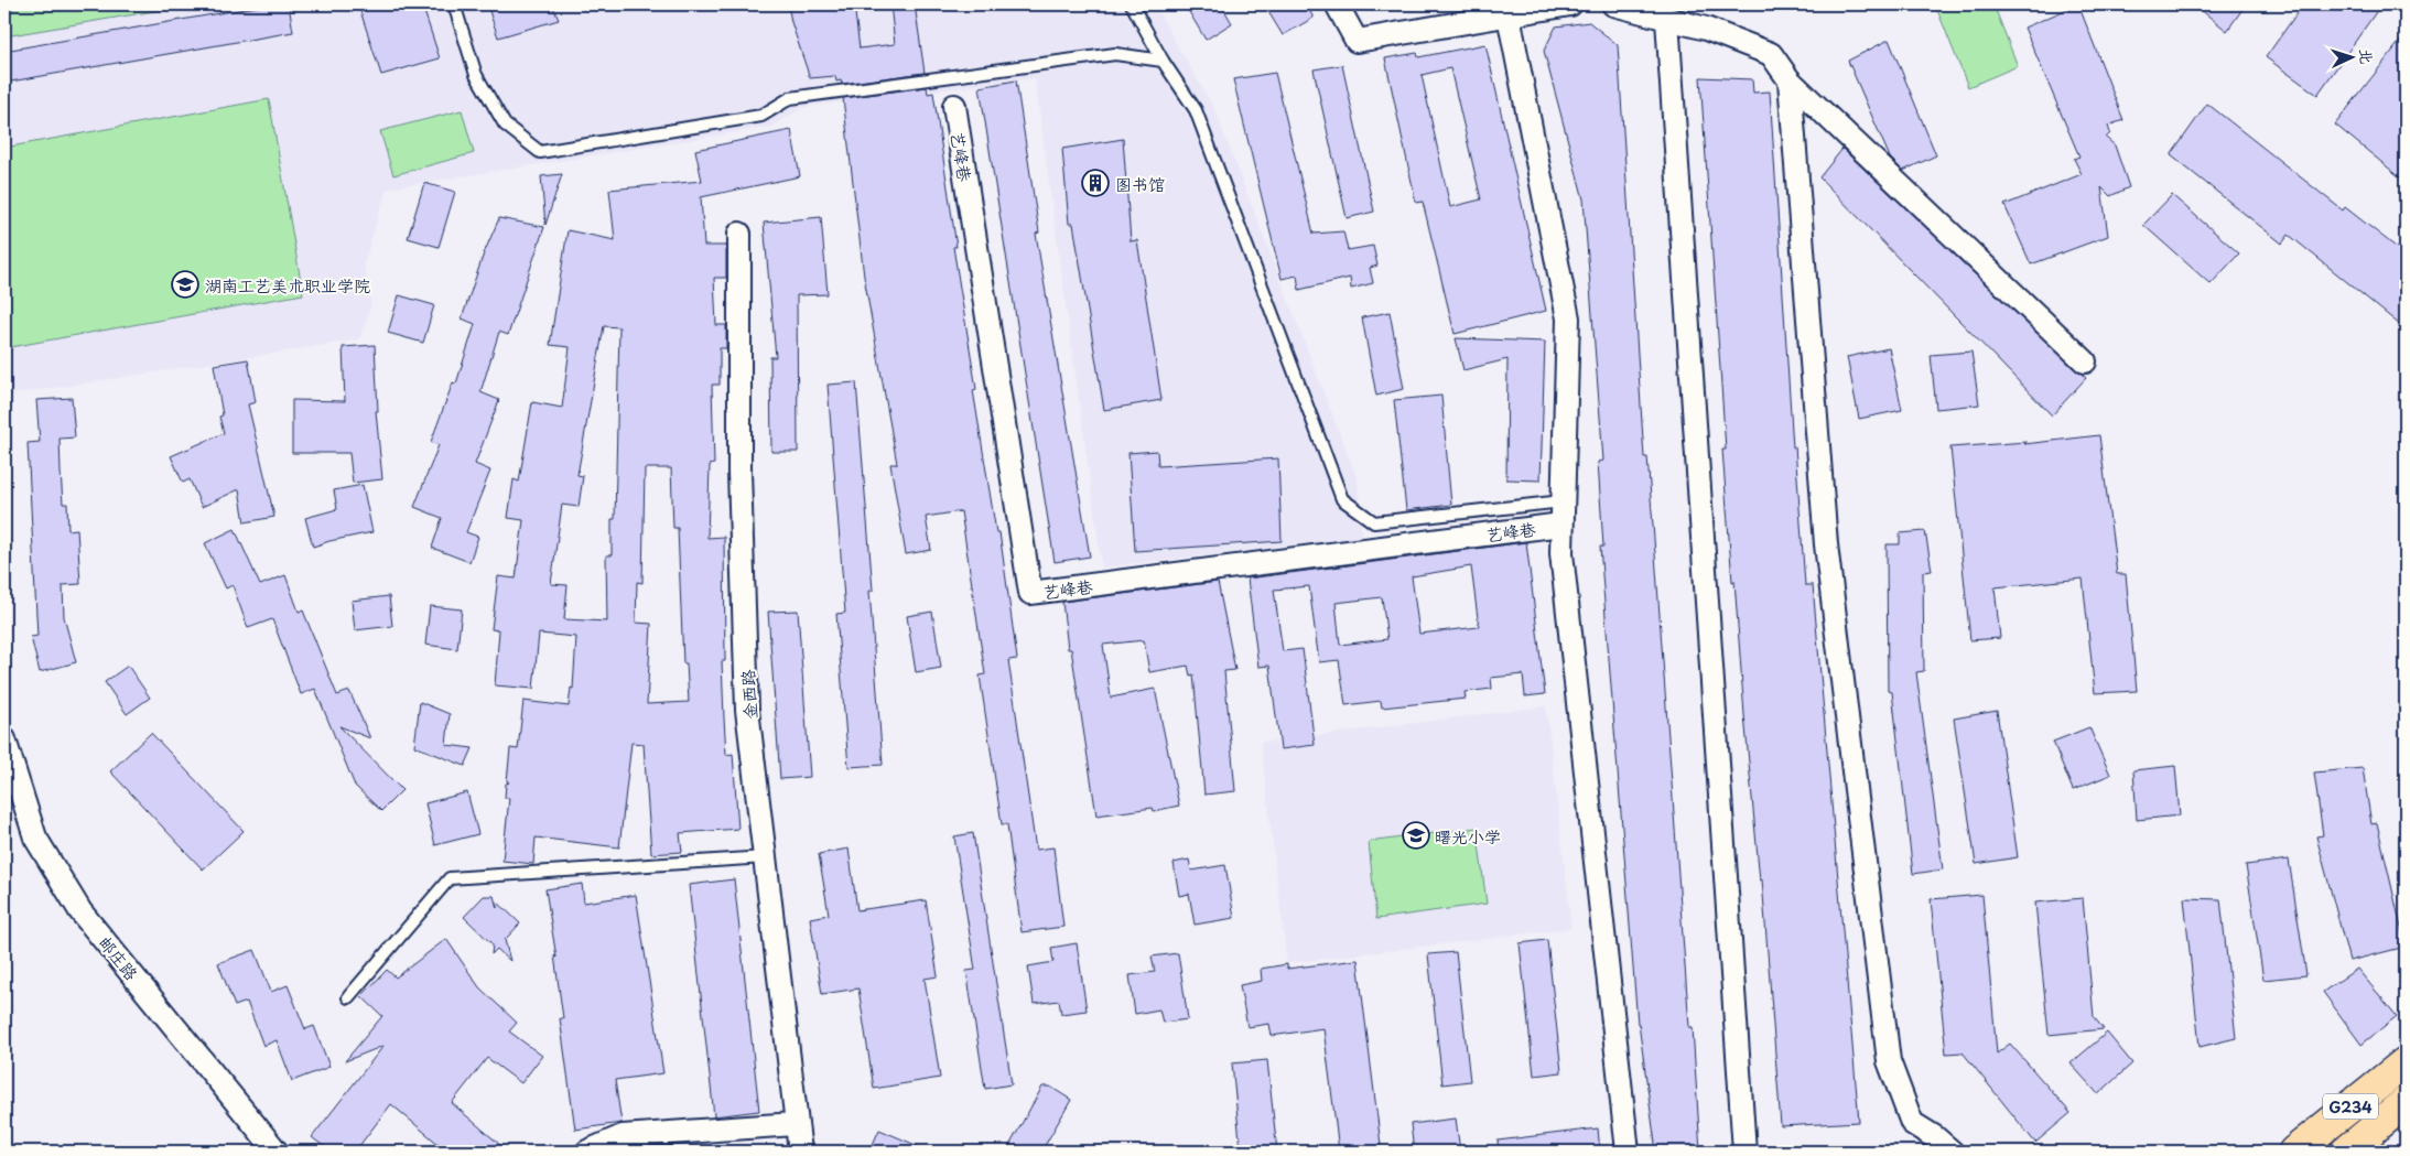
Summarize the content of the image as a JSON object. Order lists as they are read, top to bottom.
{
  "streets": {
    "highway": ["G234"],
    "street": ["艺峰巷", "金西路", "邮庄路"]
  },
  "places": {
    "building": ["图书馆"],
    "school or university": ["湖南工艺美术职业学院", "曙光小学"]
  },
  "north": "right"
}
